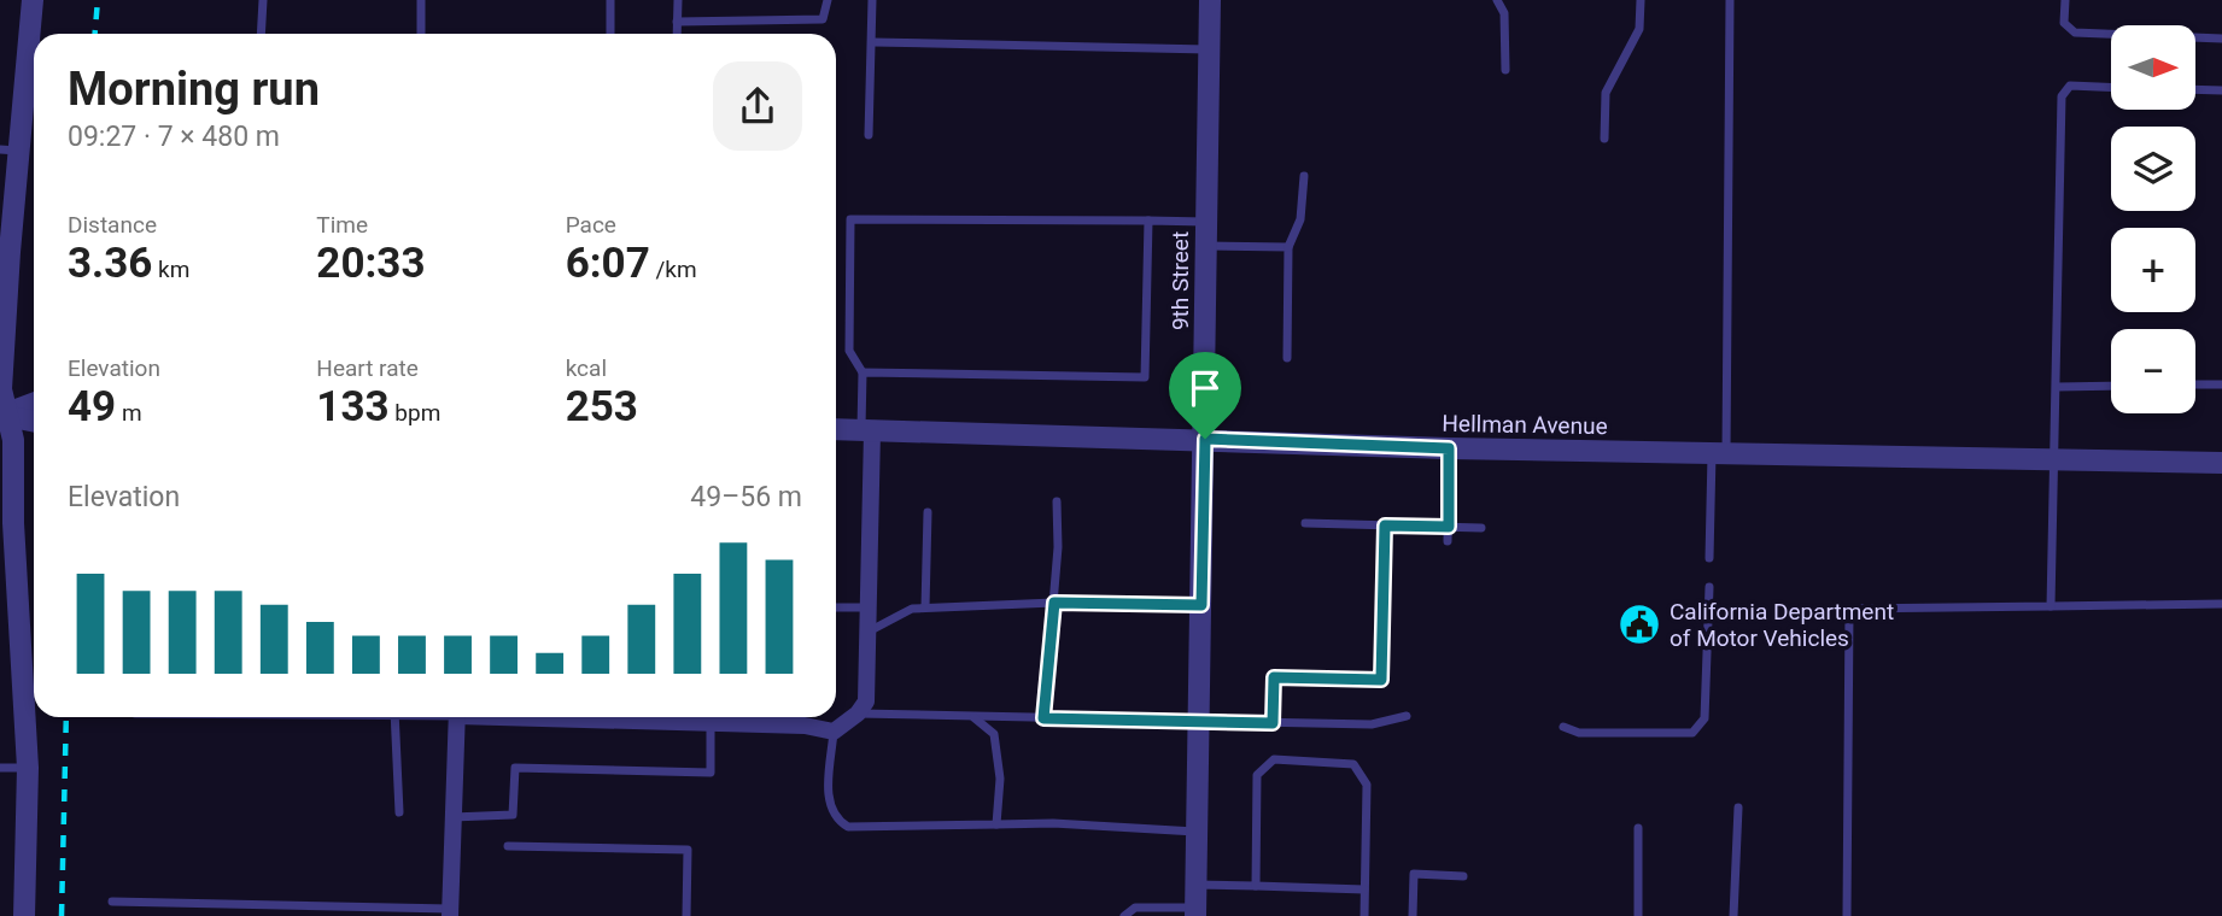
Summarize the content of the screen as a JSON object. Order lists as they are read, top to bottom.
{
  "streets": {
    "street": ["9th Street", "Hellman Avenue"]
  },
  "crossings": [
    ["9th Street", "Hellman Avenue"]
  ],
  "places": {
    "public building": ["California Department of Motor Vehicles"]
  },
  "north": "right",
  "page": {
    "map_buttons": ["+", "−"],
    "heading": ["Morning run", "09:27 · 7 × 480 m"],
    "stats": [
      ["Distance", "3.36 km"],
      ["Time", "20:33"],
      ["Pace", "6:07 /km"],
      ["Elevation", "49 m"],
      ["Heart rate", "133 bpm"],
      ["kcal", "253"]
    ],
    "chart": ["Elevation", "49–56 m"]
  }
}
